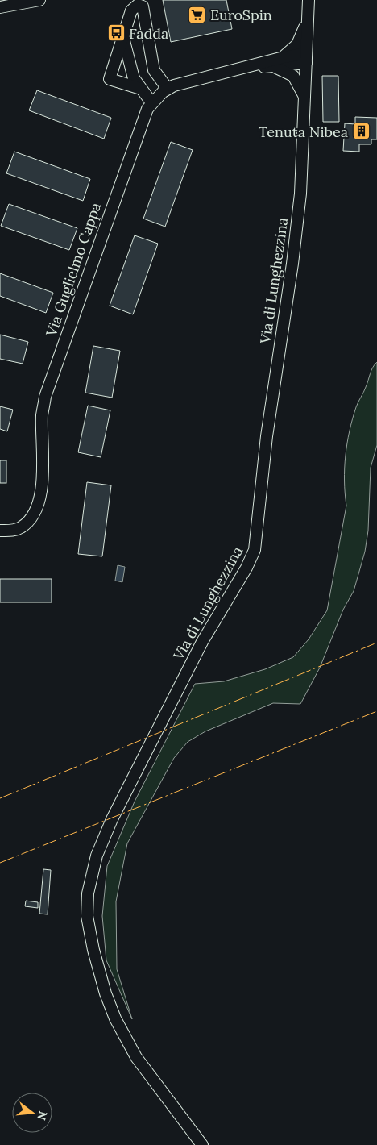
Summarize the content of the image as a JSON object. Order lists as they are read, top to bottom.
{
  "streets": {
    "street": ["Via Guglielmo Cappa", "Via di Lunghezzina"]
  },
  "crossings": [
    ["Via Guglielmo Cappa", "Via di Lunghezzina"]
  ],
  "places": {
    "supermarket": ["EuroSpin"],
    "bus stop": ["Fadda"],
    "building": ["Tenuta Nibea"]
  },
  "north": "right"
}
